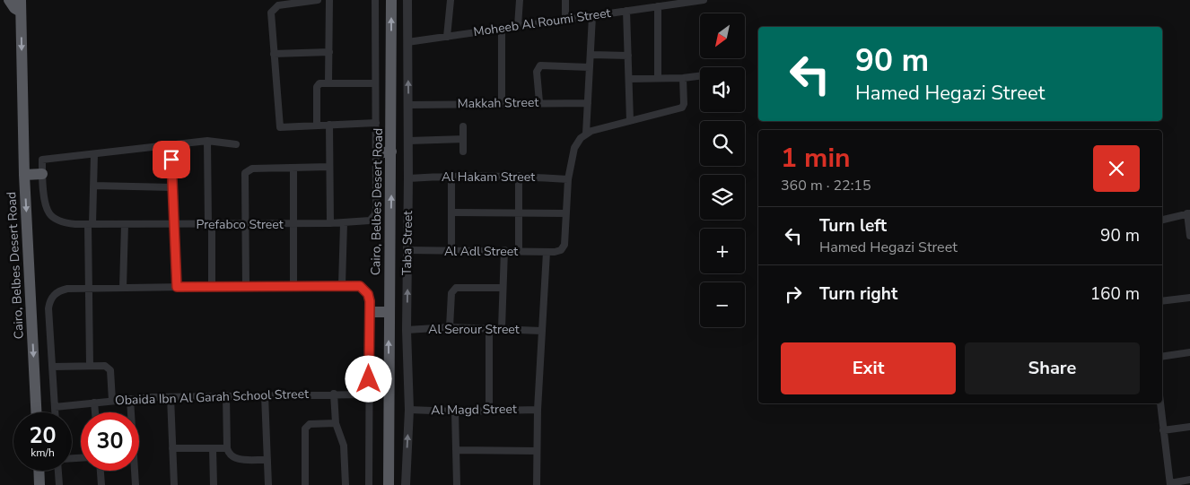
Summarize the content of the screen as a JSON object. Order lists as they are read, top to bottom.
{
  "streets": {
    "highway": ["Cairo, Belbes Desert Road"],
    "street": [
      "Moheeb Al Roumi Street",
      "Makkah Street",
      "Al Hakam Street",
      "Prefabco Street",
      "Taba Street",
      "Al Adl Street",
      "Al Serour Street",
      "Obaida Ibn Al Garah School Street",
      "Al Magd Street"
    ]
  },
  "crossings": [
    ["Moheeb Al Roumi Street", "Taba Street"],
    ["Makkah Street", "Taba Street"],
    ["Al Hakam Street", "Taba Street"],
    ["Taba Street", "Al Adl Street"],
    ["Taba Street", "Al Serour Street"],
    ["Taba Street", "Al Magd Street"]
  ],
  "north": "bottom left",
  "page": {
    "map_buttons": ["+", "−"],
    "turn": ["90 m", "Hamed Hegazi Street"],
    "heading": ["1 min", "360 m · 22:15"],
    "list": [
      {
        "name": "Turn left",
        "note": "Hamed Hegazi Street",
        "value": "90 m"
      },
      {
        "name": "Turn right",
        "value": "160 m"
      }
    ],
    "buttons": ["Exit", "Share"],
    "speed": "20 km/h",
    "limit": "30"
  }
}
